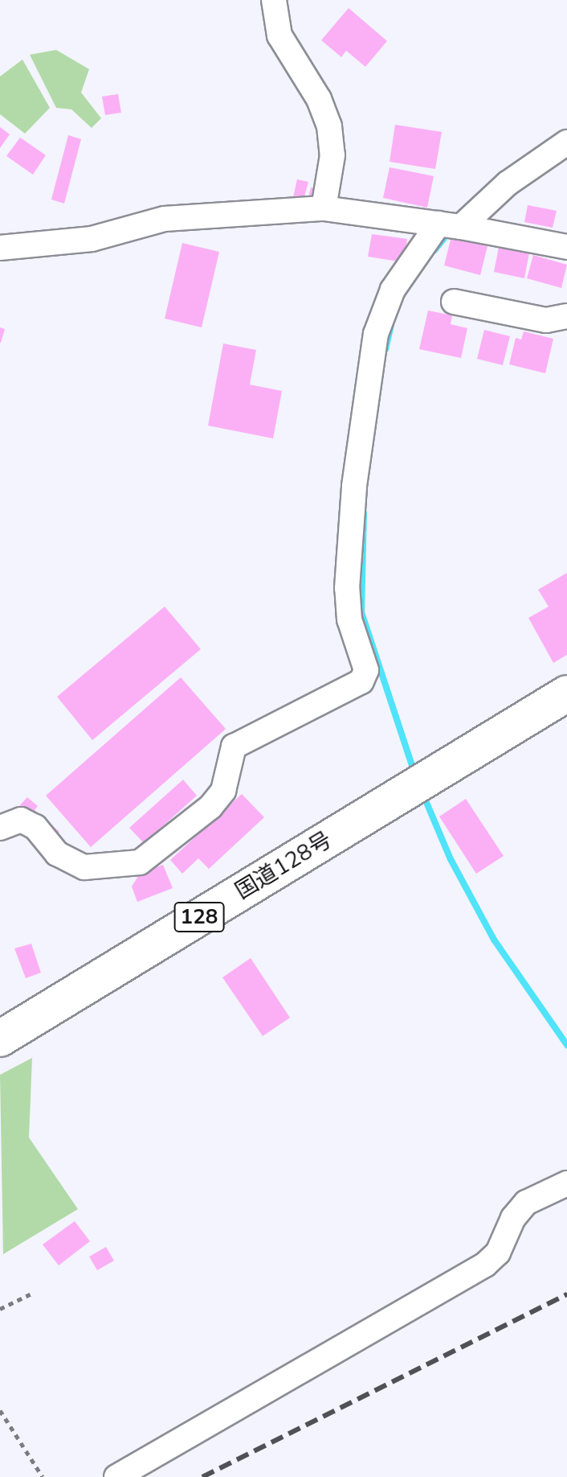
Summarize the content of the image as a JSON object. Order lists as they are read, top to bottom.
{
  "streets": {
    "highway": ["国道128号", "128"]
  }
}
